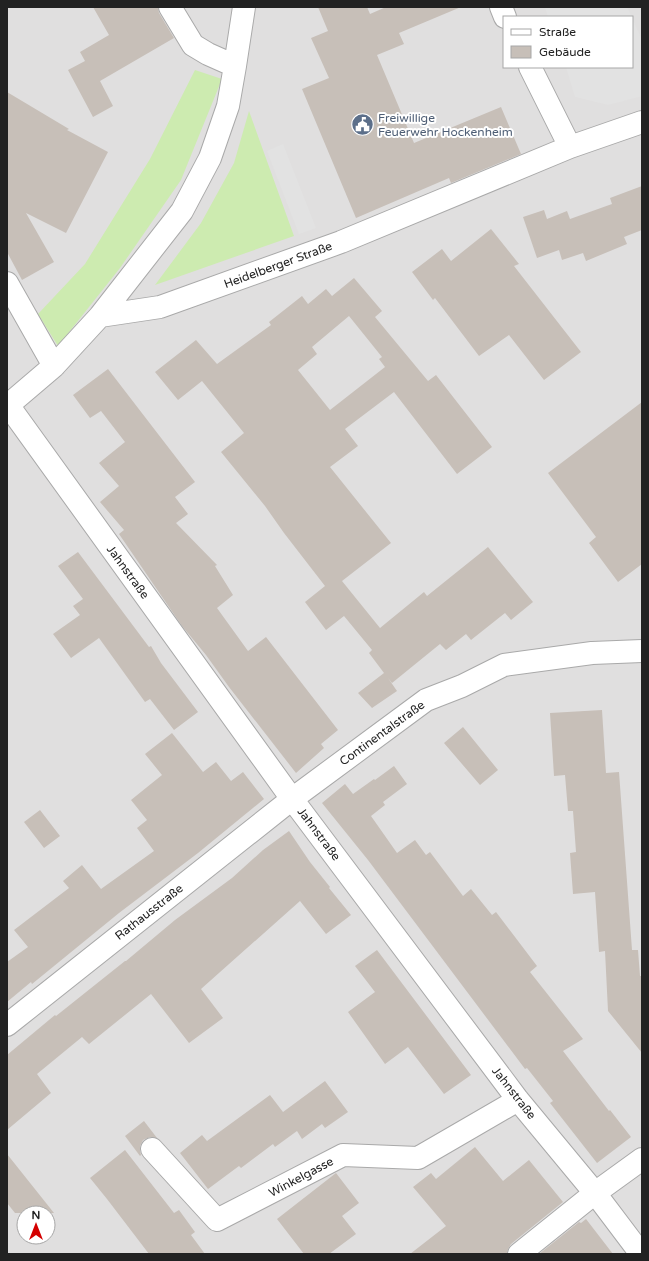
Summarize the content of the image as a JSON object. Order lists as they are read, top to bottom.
{
  "streets": {
    "street": [
      "Heidelberger Straße",
      "Jahnstraße",
      "Continentalstraße",
      "Rathausstraße",
      "Winkelgasse"
    ]
  },
  "crossings": [
    ["Jahnstraße", "Continentalstraße"],
    ["Jahnstraße", "Rathausstraße"],
    ["Jahnstraße", "Winkelgasse"],
    ["Continentalstraße", "Rathausstraße"]
  ],
  "places": {
    "public building": ["Freiwillige Feuerwehr Hockenheim"]
  },
  "legend": ["Straße", "Gebäude"],
  "north": "top"
}
